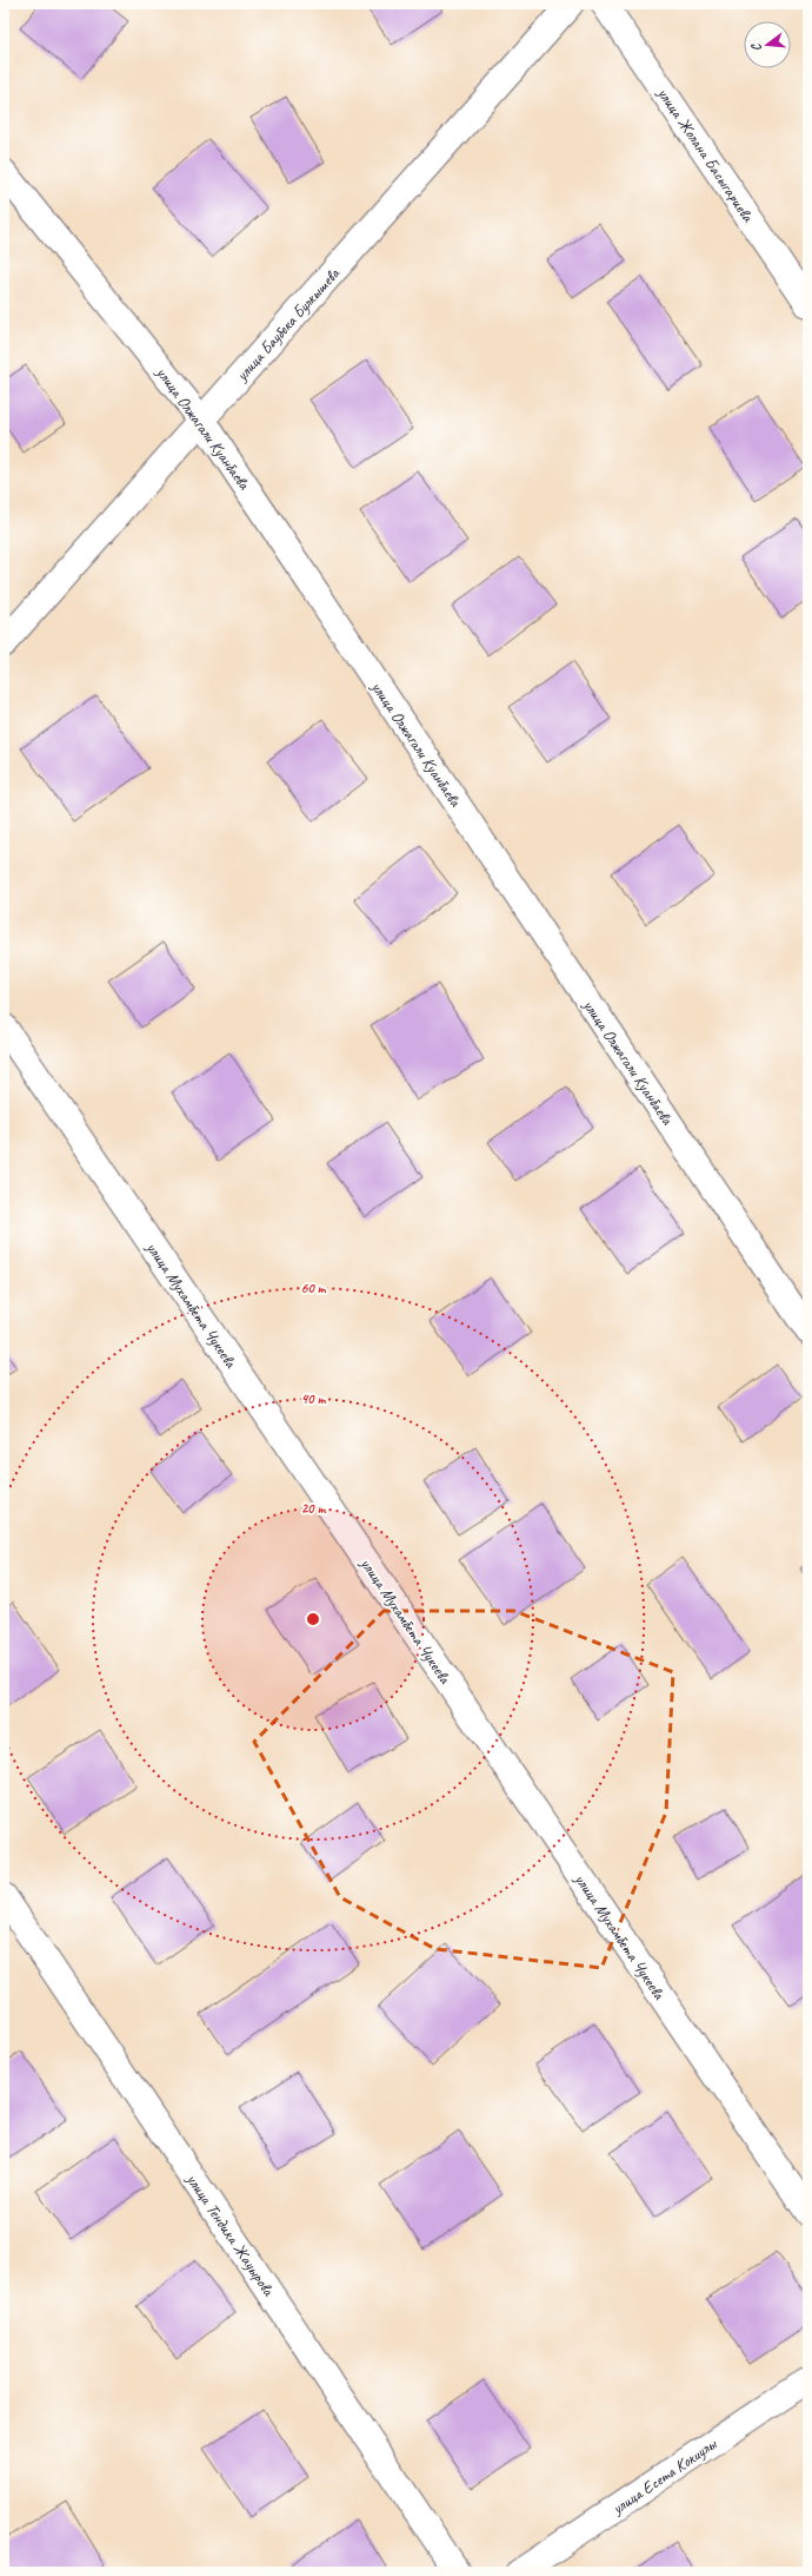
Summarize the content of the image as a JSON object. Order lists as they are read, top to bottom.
{
  "streets": {
    "street": [
      "улица Жолана Басыгариева",
      "улица Баубека Булкышева",
      "улица Олжагали Куанбаева",
      "улица Мухамбета Чукеева",
      "улица Тендика Жауырова",
      "улица Есета Кокиулы"
    ]
  },
  "crossings": [
    ["улица Баубека Булкышева", "улица Олжагали Куанбаева"]
  ],
  "north": "left",
  "rings": ["60 m", "40 m", "20 m"]
}
